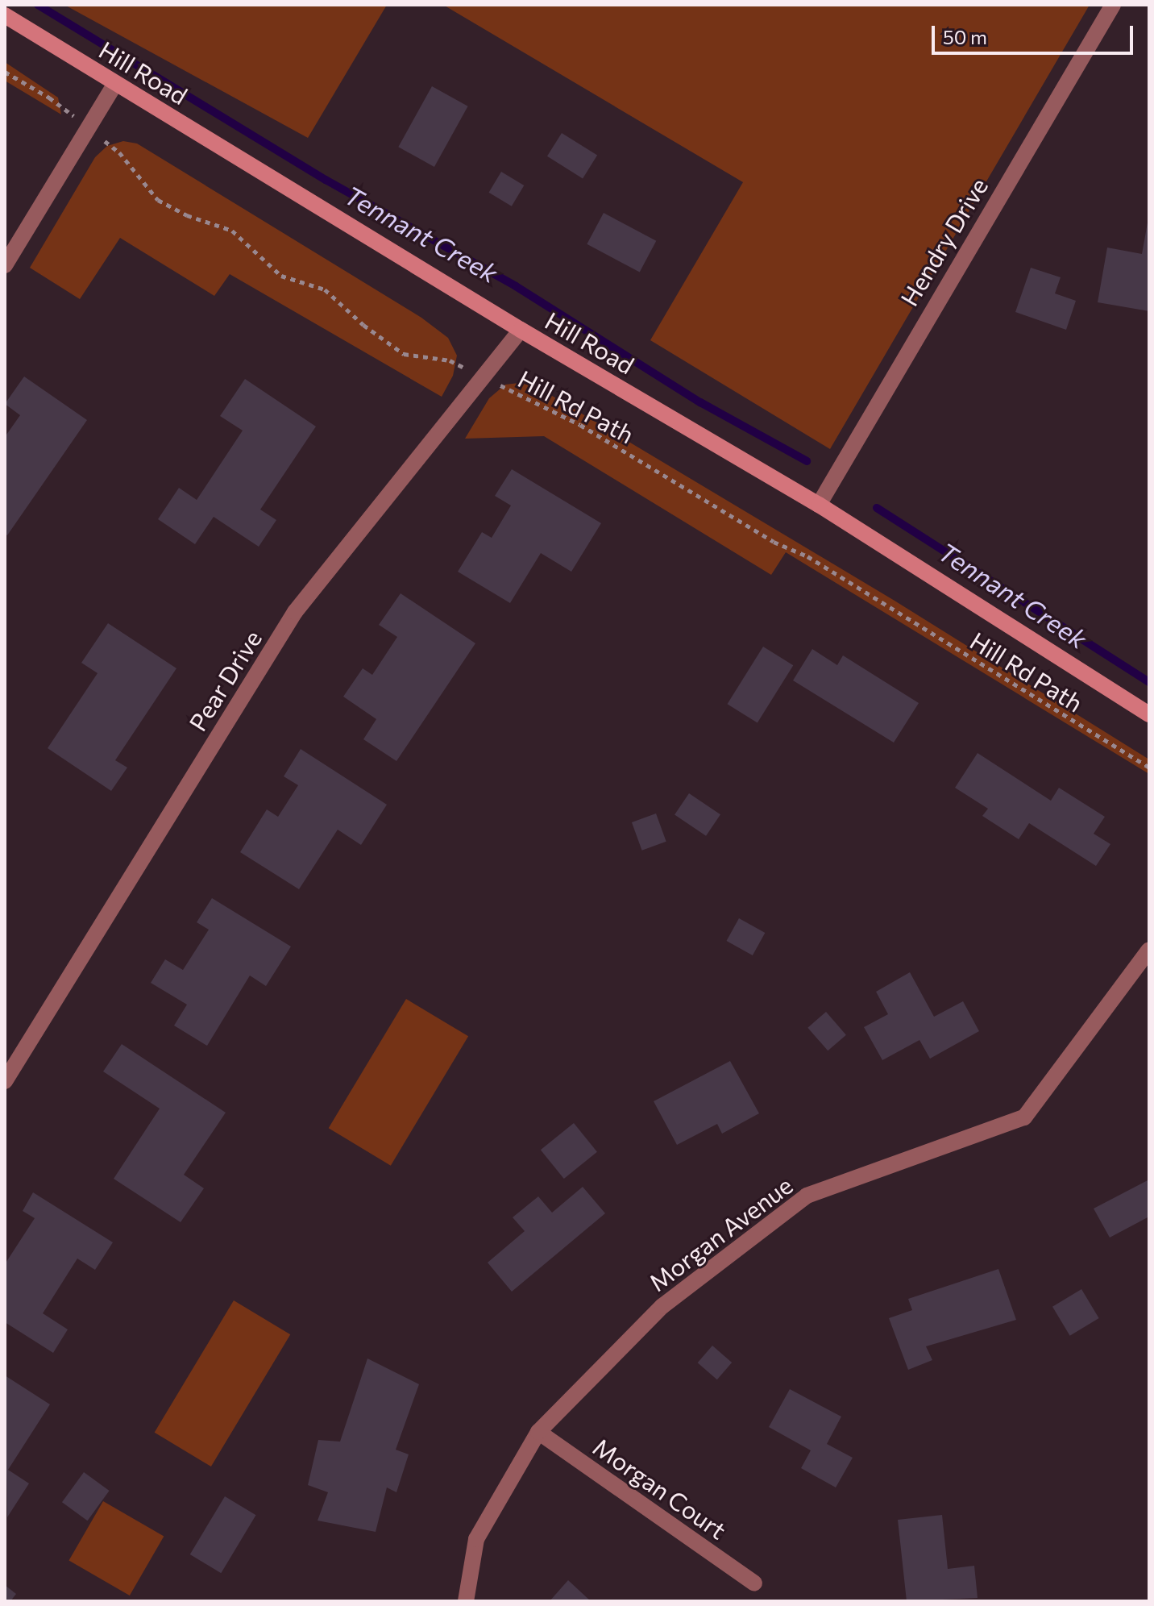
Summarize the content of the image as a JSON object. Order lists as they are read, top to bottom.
{
  "streets": {
    "main road": ["Hill Road"],
    "street": [
      "Hendry Drive",
      "Pear Drive",
      "Morgan Avenue",
      "Morgan Court"
    ],
    "path": ["Hill Rd Path"]
  },
  "crossings": [
    ["Hill Road", "Hendry Drive"],
    ["Hill Road", "Pear Drive"],
    ["Morgan Avenue", "Morgan Court"]
  ],
  "water": ["Tennant Creek"],
  "scale_bar": "50 m"
}
